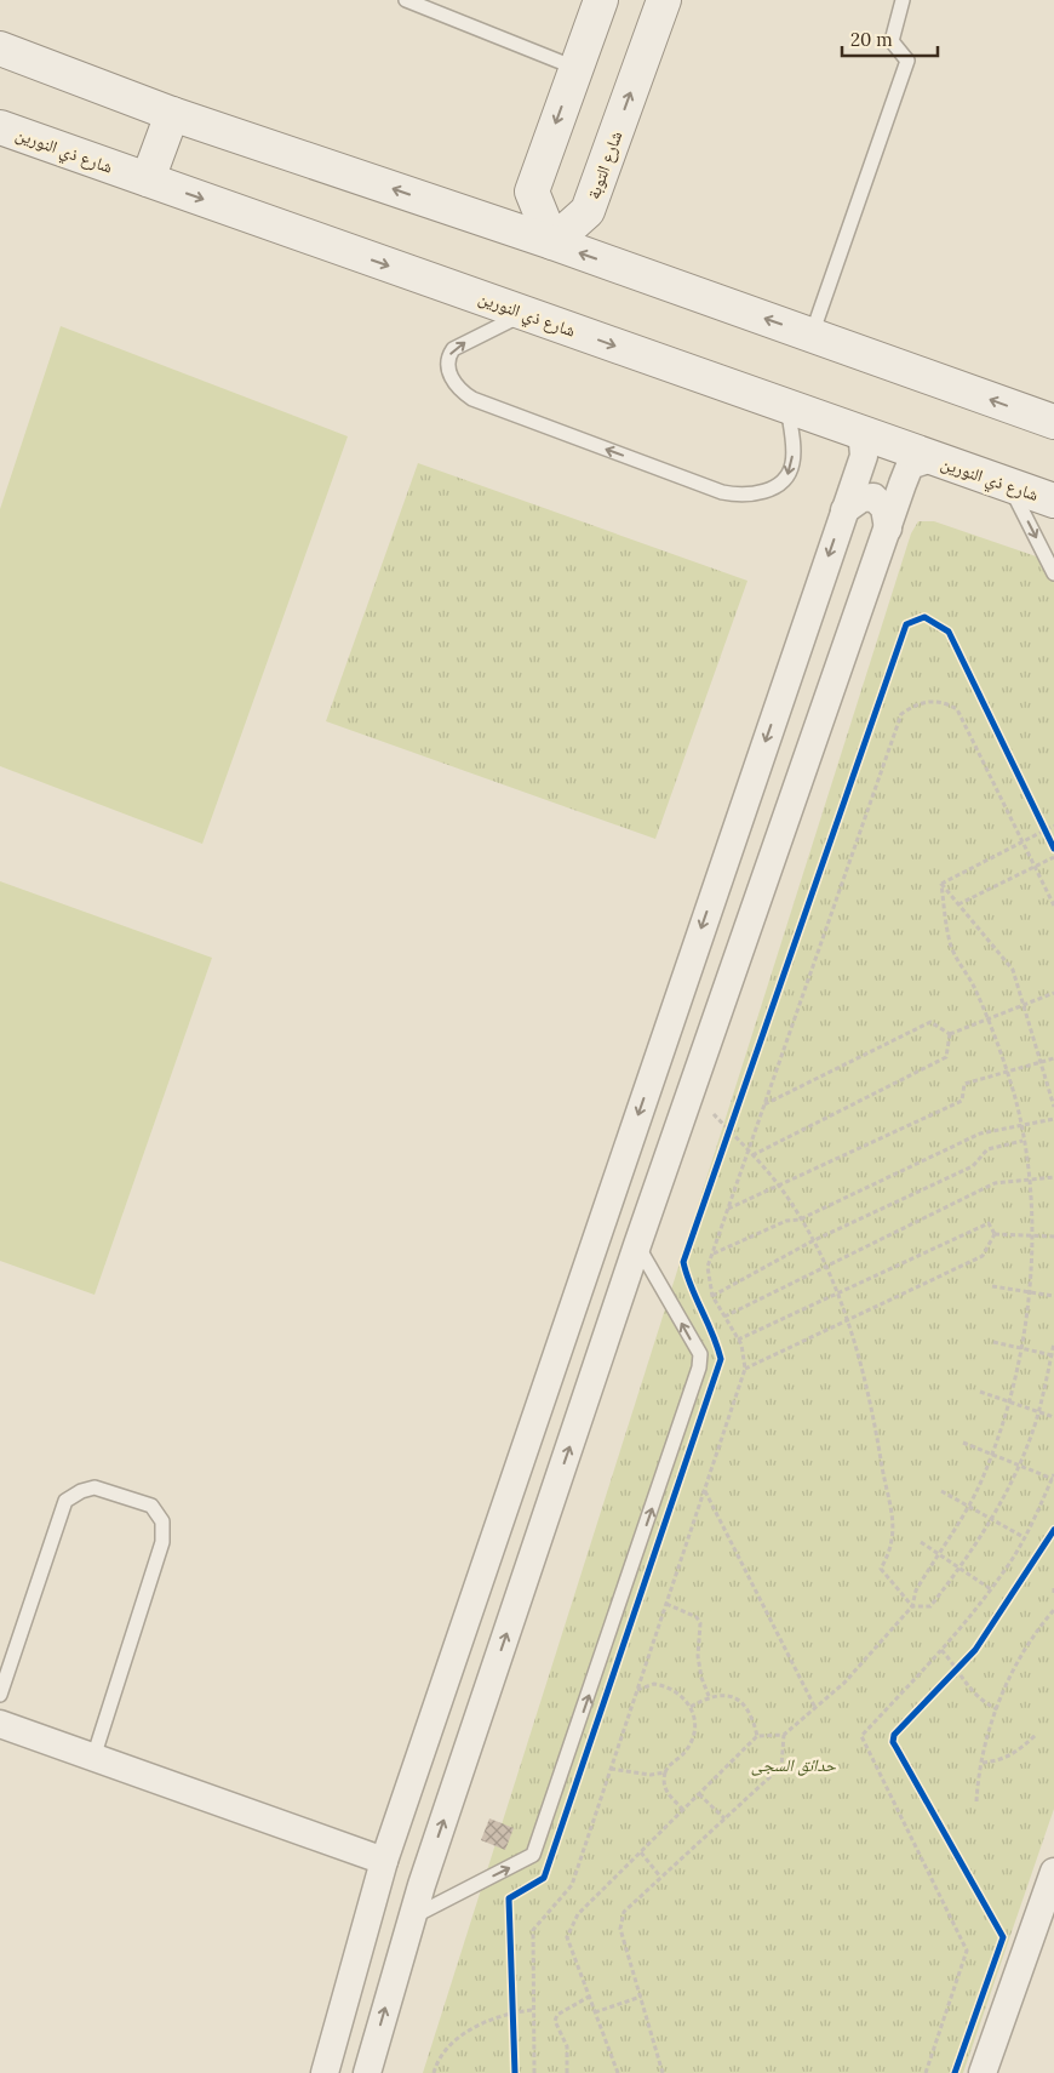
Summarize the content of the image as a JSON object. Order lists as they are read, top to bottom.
{
  "streets": {
    "main road": ["شارع ذي النورين", "شارع التوبة"]
  },
  "parks": ["حدائق السجى"],
  "scale_bar": "20 m"
}
